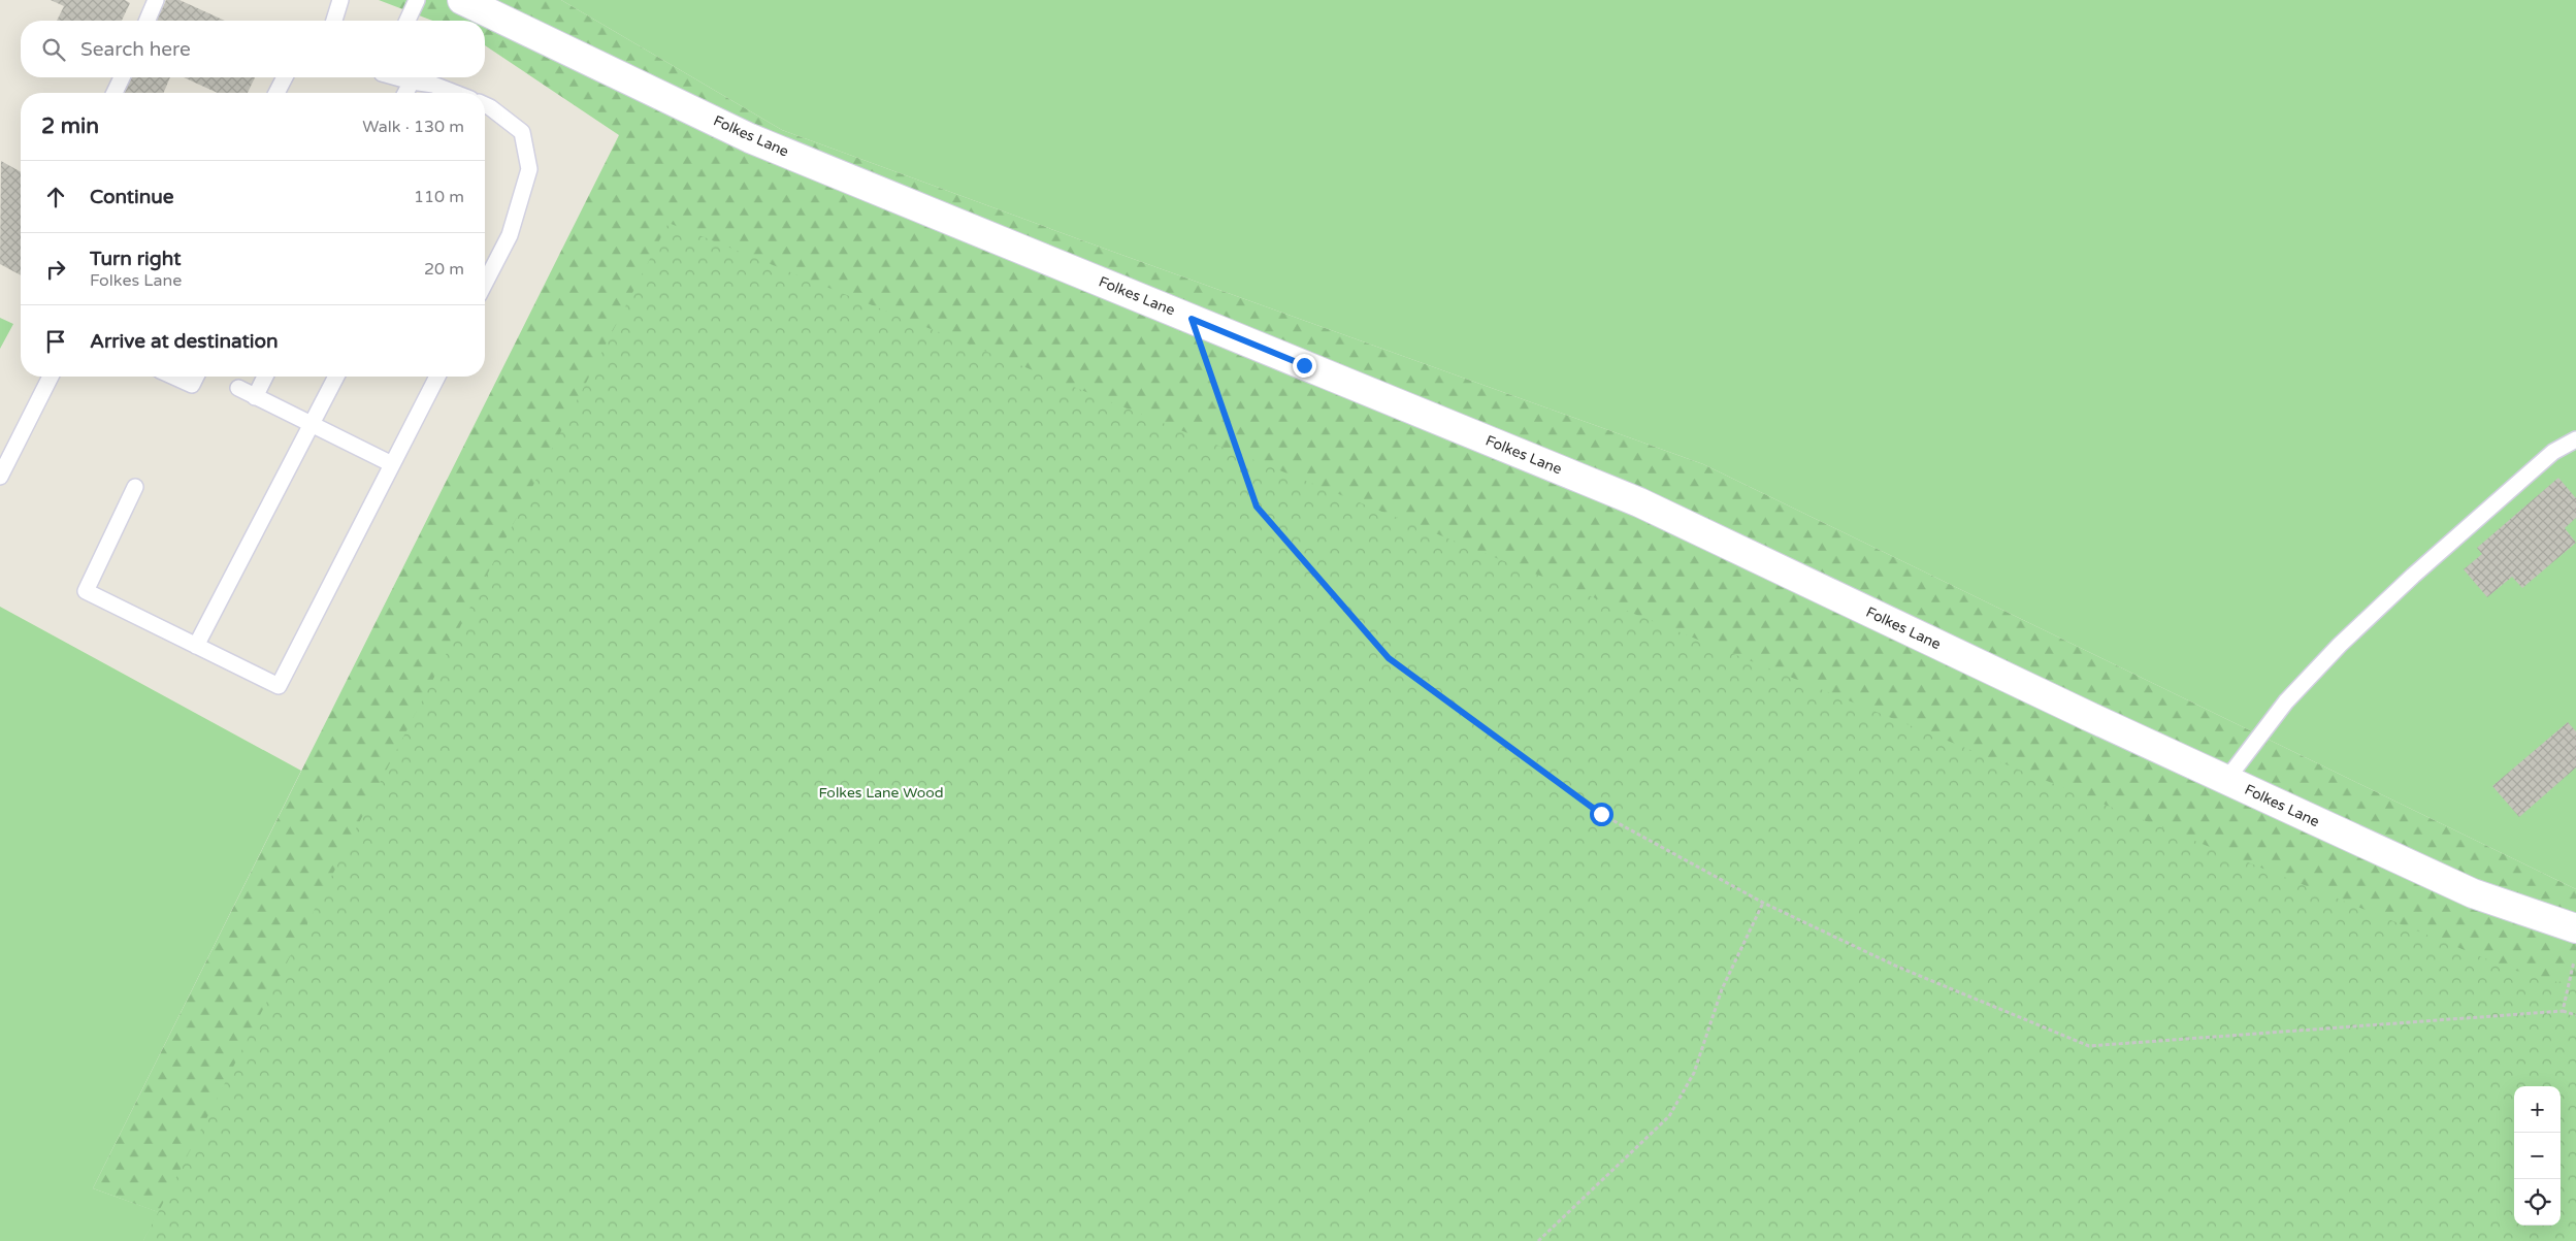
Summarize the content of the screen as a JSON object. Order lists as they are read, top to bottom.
{
  "streets": {
    "street": ["Folkes Lane"]
  },
  "parks": ["Folkes Lane Wood"],
  "page": {
    "search": "Search here",
    "heading": ["2 min", "Walk · 130 m"],
    "list": [
      ["Continue", "110 m"],
      ["Turn right", "Folkes Lane", "20 m"],
      "Arrive at destination"
    ],
    "map_buttons": ["+", "−"]
  }
}
